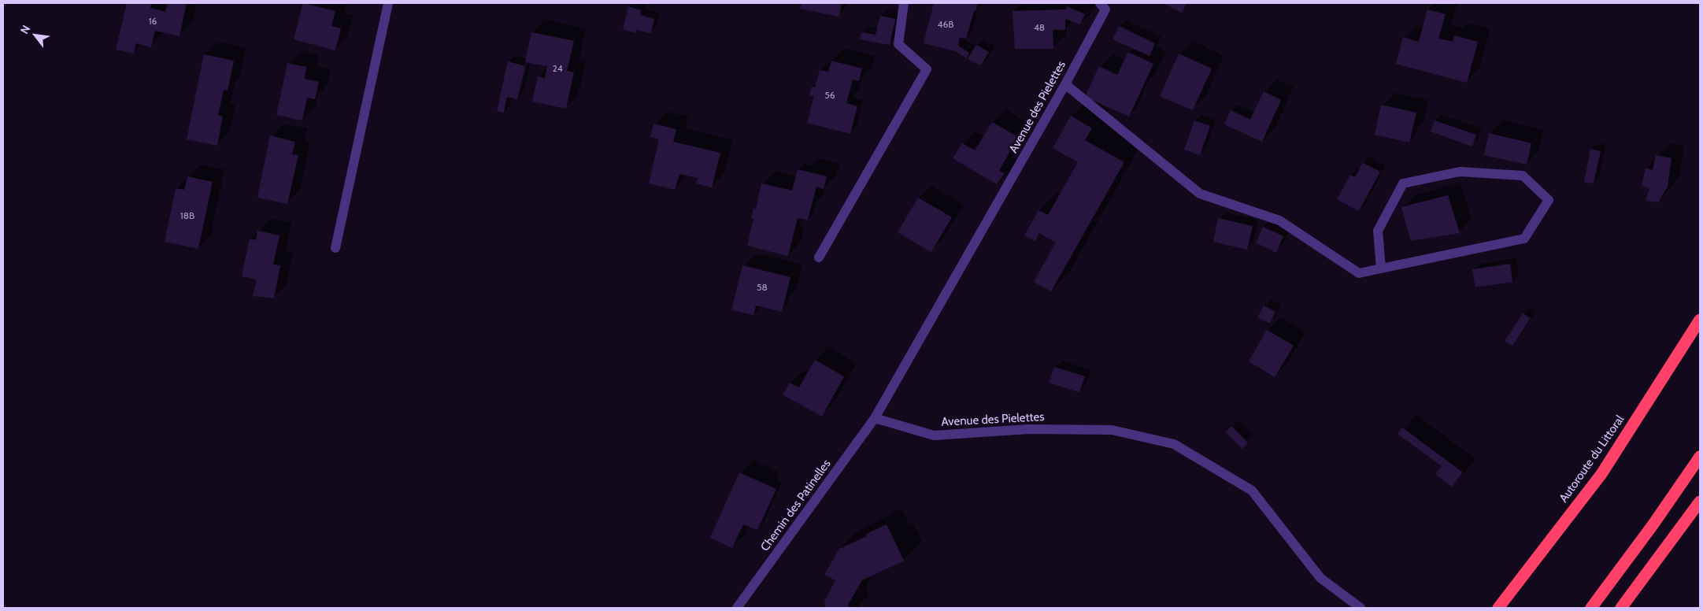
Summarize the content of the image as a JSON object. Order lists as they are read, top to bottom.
{
  "streets": {
    "highway": ["Autoroute du Littoral"],
    "street": ["Avenue des Pielettes", "Chemin des Patinelles"]
  },
  "crossings": [
    ["Avenue des Pielettes", "Chemin des Patinelles"]
  ],
  "house_numbers": [
    "16",
    "46B",
    "48",
    "24",
    "56",
    "18B",
    "58"
  ],
  "north": "top left"
}
